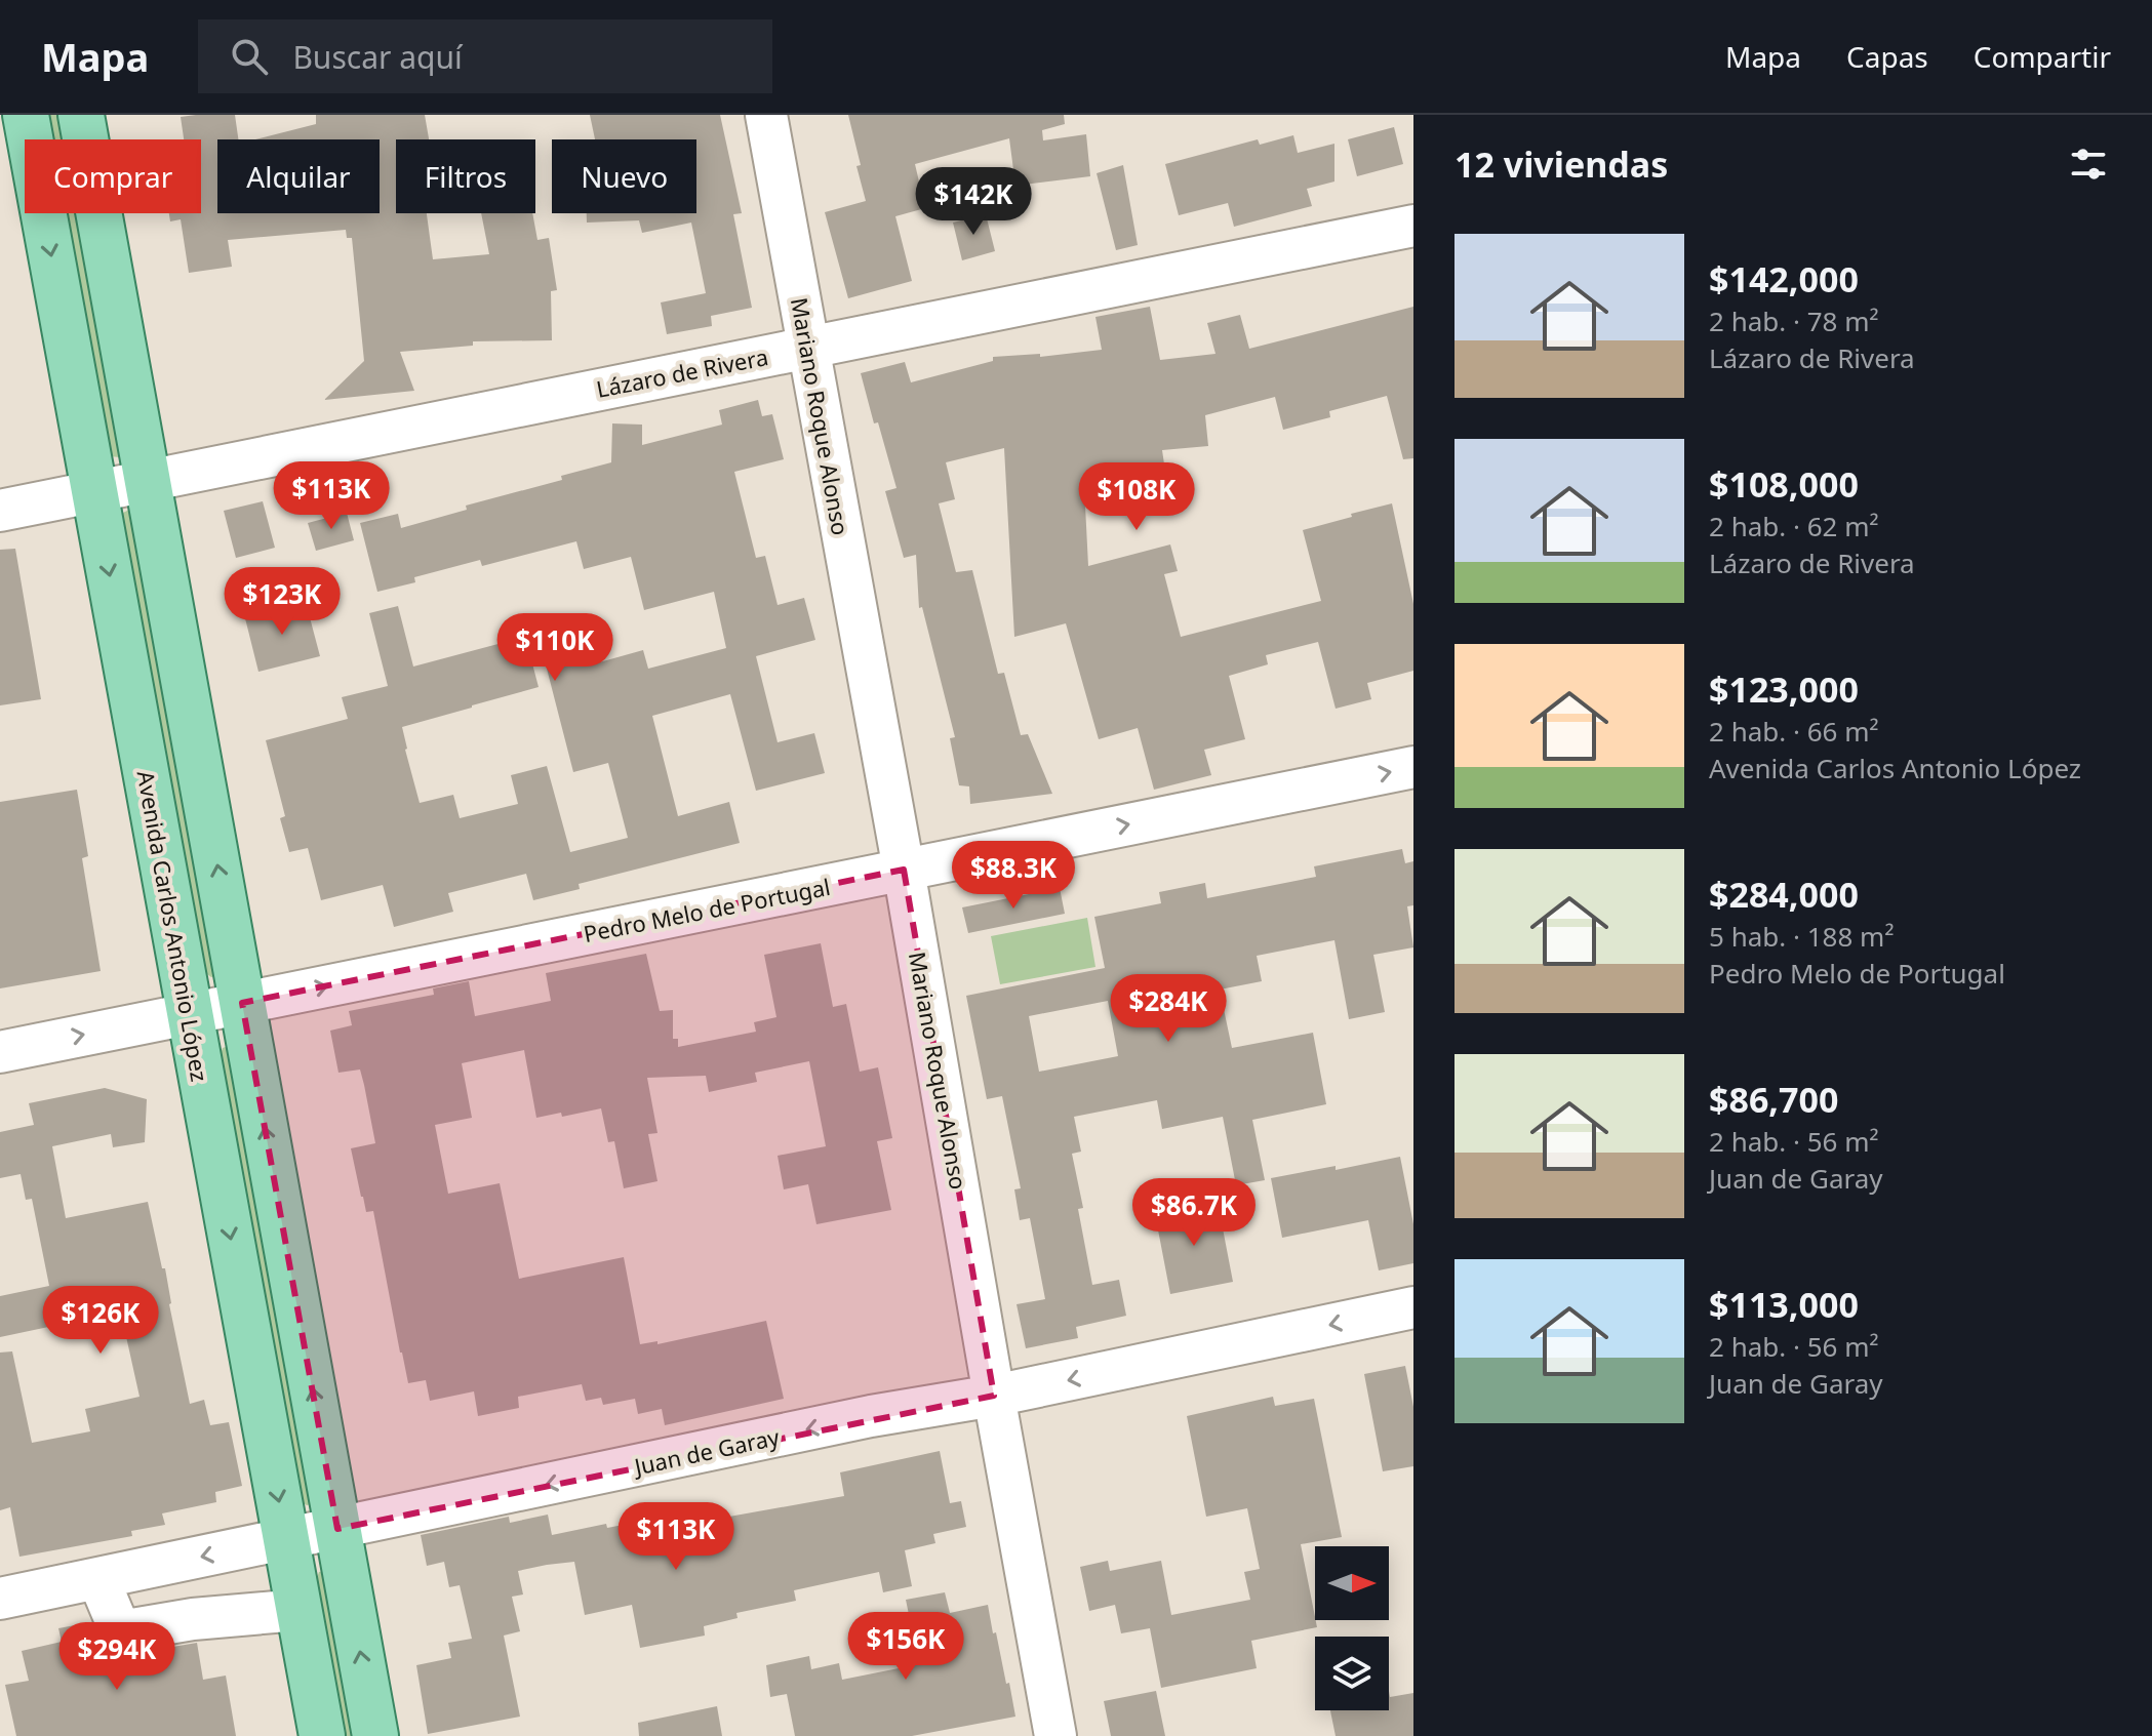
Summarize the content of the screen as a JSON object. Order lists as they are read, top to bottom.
{
  "streets": {
    "main road": ["Avenida Carlos Antonio López"],
    "street": [
      "Lázaro de Rivera",
      "Mariano Roque Alonso",
      "Pedro Melo de Portugal",
      "Juan de Garay"
    ]
  },
  "crossings": [
    ["Lázaro de Rivera", "Mariano Roque Alonso"],
    ["Lázaro de Rivera", "Avenida Carlos Antonio López"],
    ["Mariano Roque Alonso", "Pedro Melo de Portugal"],
    ["Mariano Roque Alonso", "Juan de Garay"],
    ["Pedro Melo de Portugal", "Avenida Carlos Antonio López"],
    ["Avenida Carlos Antonio López", "Juan de Garay"]
  ],
  "one_way": ["Pedro Melo de Portugal", "Juan de Garay"],
  "north": "right",
  "page": {
    "header": "Mapa",
    "search": "Buscar aquí",
    "nav": ["Mapa", "Capas", "Compartir"],
    "heading": "12 viviendas",
    "chip": [
      "Comprar",
      "Alquilar",
      "Filtros",
      "Nuevo"
    ],
    "price": [
      "$142K",
      "$113K",
      "$108K",
      "$123K",
      "$110K",
      "$88.3K",
      "$284K",
      "$86.7K",
      "$126K",
      "$113K",
      "$156K",
      "$294K"
    ],
    "list": [
      {
        "name": "$142,000",
        "note": "2 hab. · 78 m² · Lázaro de Rivera"
      },
      {
        "name": "$108,000",
        "note": "2 hab. · 62 m² · Lázaro de Rivera"
      },
      {
        "name": "$123,000",
        "note": "2 hab. · 66 m² · Avenida Carlos Antonio López"
      },
      {
        "name": "$284,000",
        "note": "5 hab. · 188 m² · Pedro Melo de Portugal"
      },
      {
        "name": "$86,700",
        "note": "2 hab. · 56 m² · Juan de Garay"
      },
      {
        "name": "$113,000",
        "note": "2 hab. · 56 m² · Juan de Garay"
      }
    ]
  }
}
